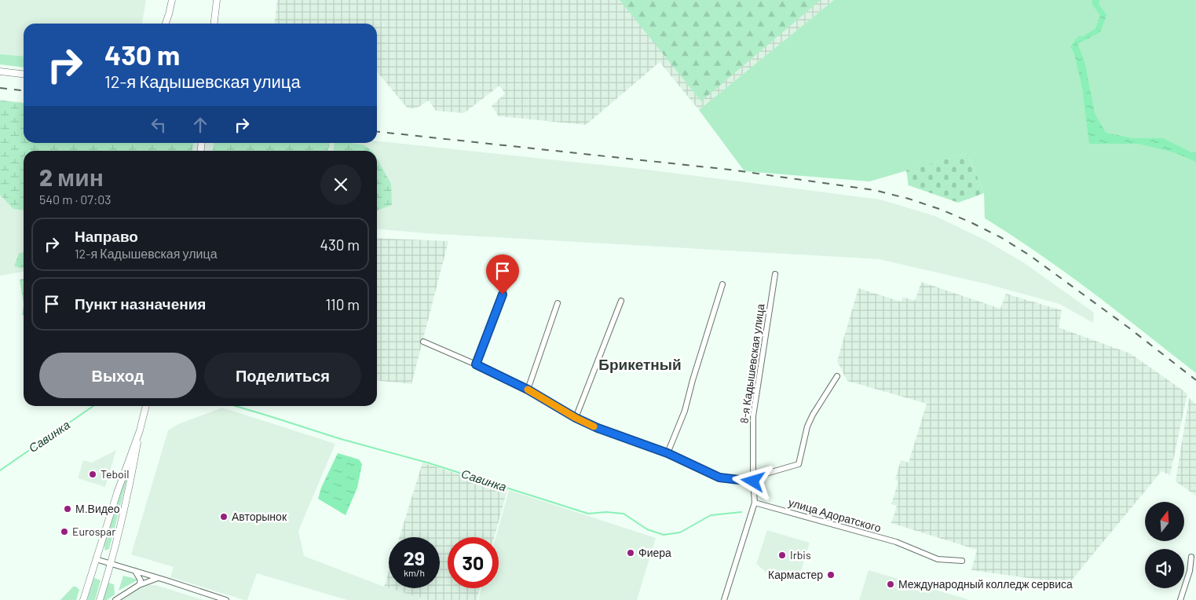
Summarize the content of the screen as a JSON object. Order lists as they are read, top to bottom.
{
  "streets": {
    "street": ["8-я Кадышевская улица", "улица Адоратского"]
  },
  "crossings": [
    ["8-я Кадышевская улица", "улица Адоратского"]
  ],
  "districts": ["Брикетный"],
  "water": ["Савинка"],
  "places": [
    "Teboil",
    "М.Видео",
    "Авторынок",
    "Eurospar",
    "Фиера",
    "Irbis",
    "Кармастер",
    "Международный колледж сервиса"
  ],
  "north": "top",
  "page": {
    "turn": ["430 m", "12-я Кадышевская улица"],
    "heading": ["2 мин", "540 m · 07:03"],
    "list": [
      {
        "name": "Направо",
        "note": "12-я Кадышевская улица",
        "value": "430 m"
      },
      {
        "name": "Пункт назначения",
        "value": "110 m"
      }
    ],
    "buttons": ["Выход", "Поделиться"],
    "speed": "29 km/h",
    "limit": "30"
  }
}
